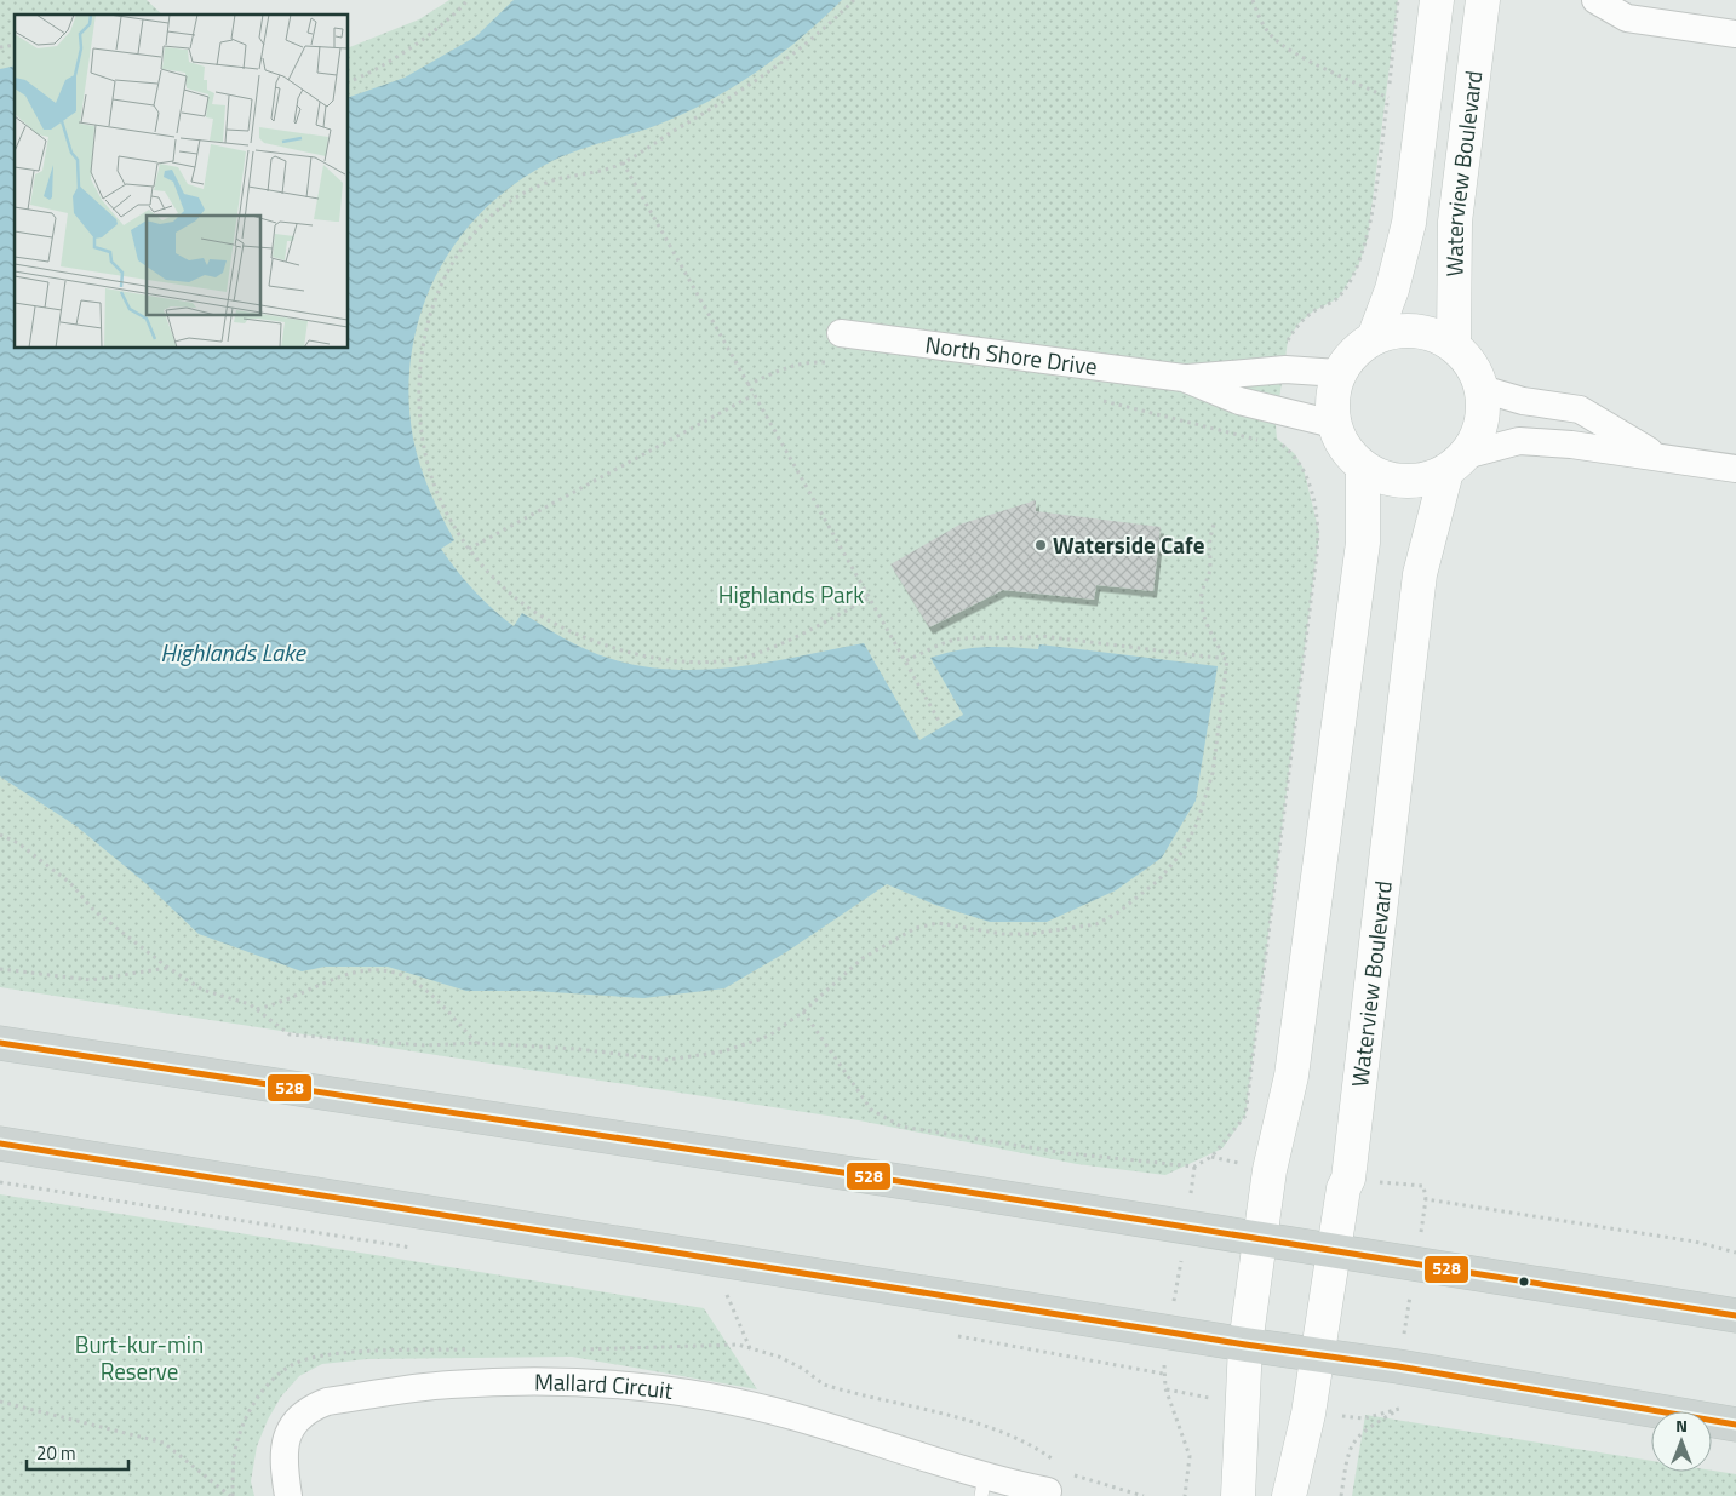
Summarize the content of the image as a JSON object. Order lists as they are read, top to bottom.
{
  "streets": {
    "street": ["Waterview Boulevard", "North Shore Drive", "Mallard Circuit"]
  },
  "crossings": [
    ["Waterview Boulevard", "North Shore Drive"]
  ],
  "water": ["Highlands Lake"],
  "parks": ["Highlands Park", "Burt-kur-min Reserve"],
  "places": ["Waterside Cafe"],
  "lines": ["transit line 528"],
  "scale_bar": "20 m",
  "north": "top"
}
